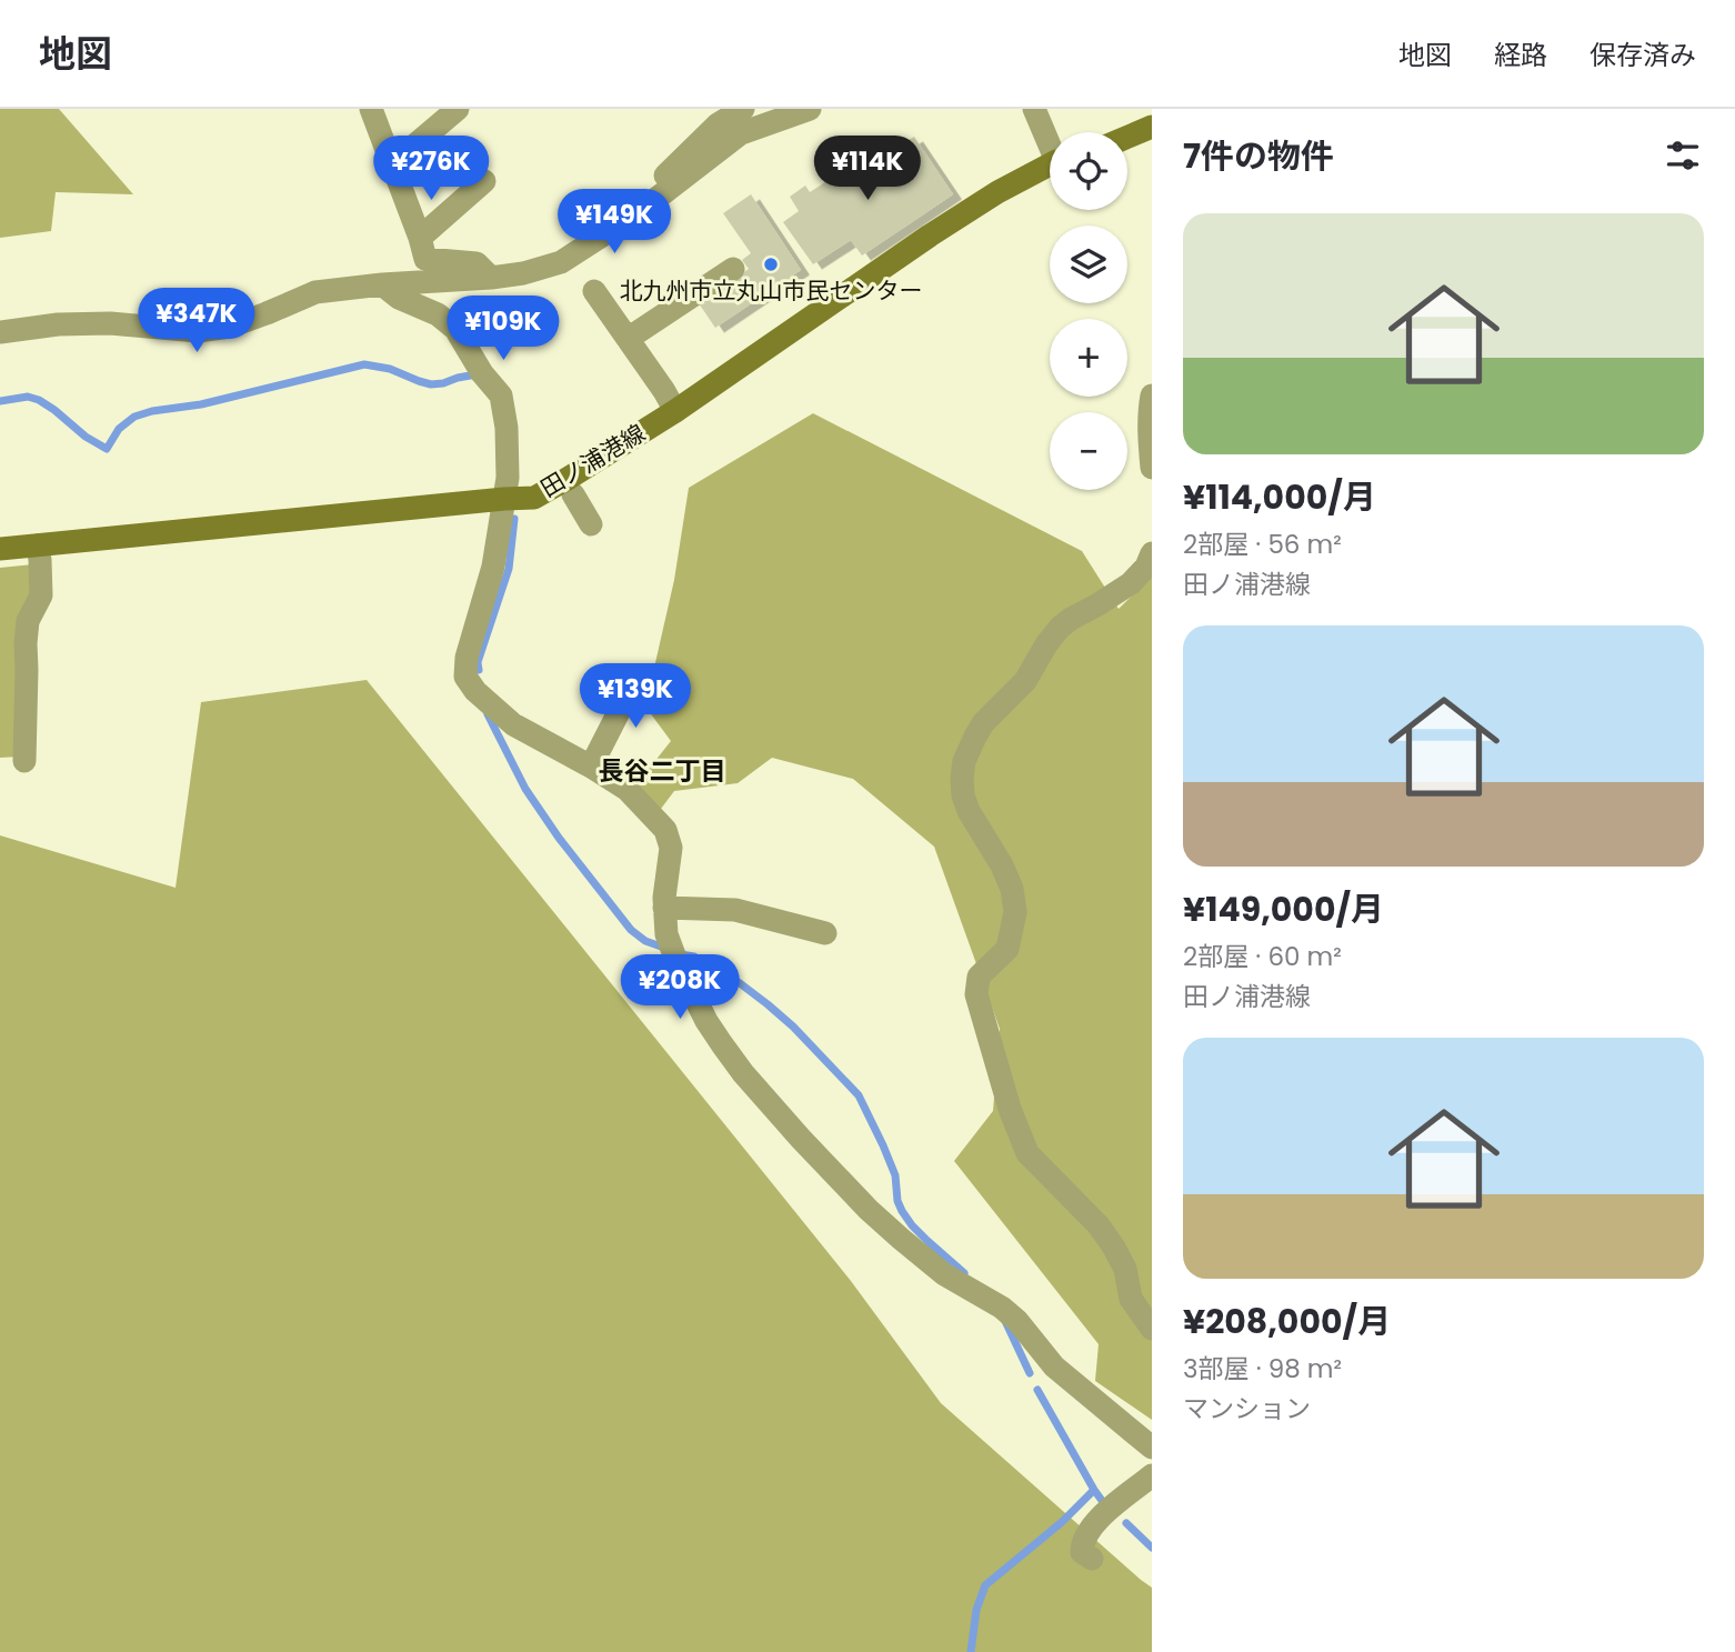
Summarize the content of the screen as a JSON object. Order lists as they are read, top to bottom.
{
  "streets": {
    "main road": ["田ノ浦港線"]
  },
  "districts": ["長谷二丁目"],
  "places": ["北九州市立丸山市民センター"],
  "page": {
    "header": "地図",
    "nav": ["地図", "経路", "保存済み"],
    "heading": "7件の物件",
    "map_buttons": ["+", "−"],
    "price": [
      "¥276K",
      "¥114K",
      "¥149K",
      "¥347K",
      "¥109K",
      "¥139K",
      "¥208K"
    ],
    "list": [
      {
        "name": "¥114,000/月",
        "note": "2部屋 · 56 m² · 田ノ浦港線"
      },
      {
        "name": "¥149,000/月",
        "note": "2部屋 · 60 m² · 田ノ浦港線"
      },
      {
        "name": "¥208,000/月",
        "note": "3部屋 · 98 m² · マンション"
      }
    ]
  }
}
